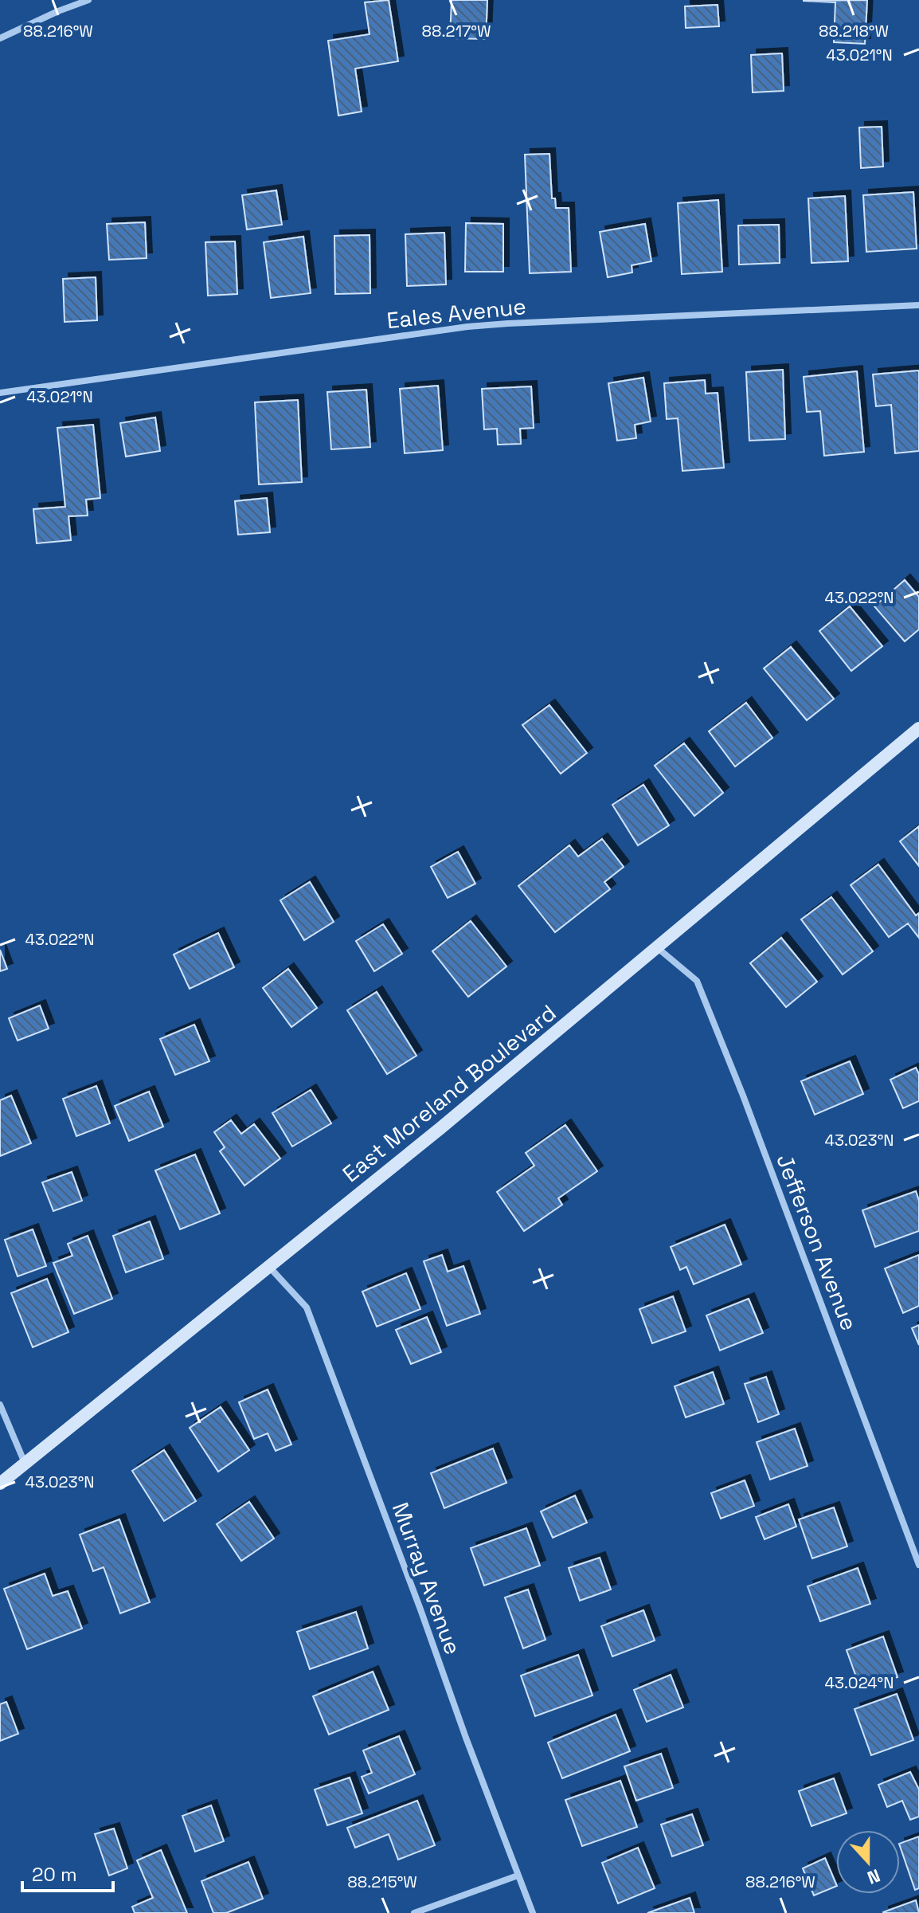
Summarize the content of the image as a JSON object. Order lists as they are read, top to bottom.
{
  "streets": {
    "main road": ["East Moreland Boulevard"],
    "street": ["Eales Avenue", "Jefferson Avenue", "Murray Avenue"]
  },
  "crossings": [
    ["East Moreland Boulevard", "Jefferson Avenue"],
    ["East Moreland Boulevard", "Murray Avenue"]
  ],
  "scale_bar": "20 m",
  "north": "bottom",
  "coordinates": [
    "88.216°W",
    "88.217°W",
    "88.218°W",
    "43.021°N",
    "43.022°N",
    "43.023°N",
    "43.024°N",
    "88.215°W"
  ]
}
